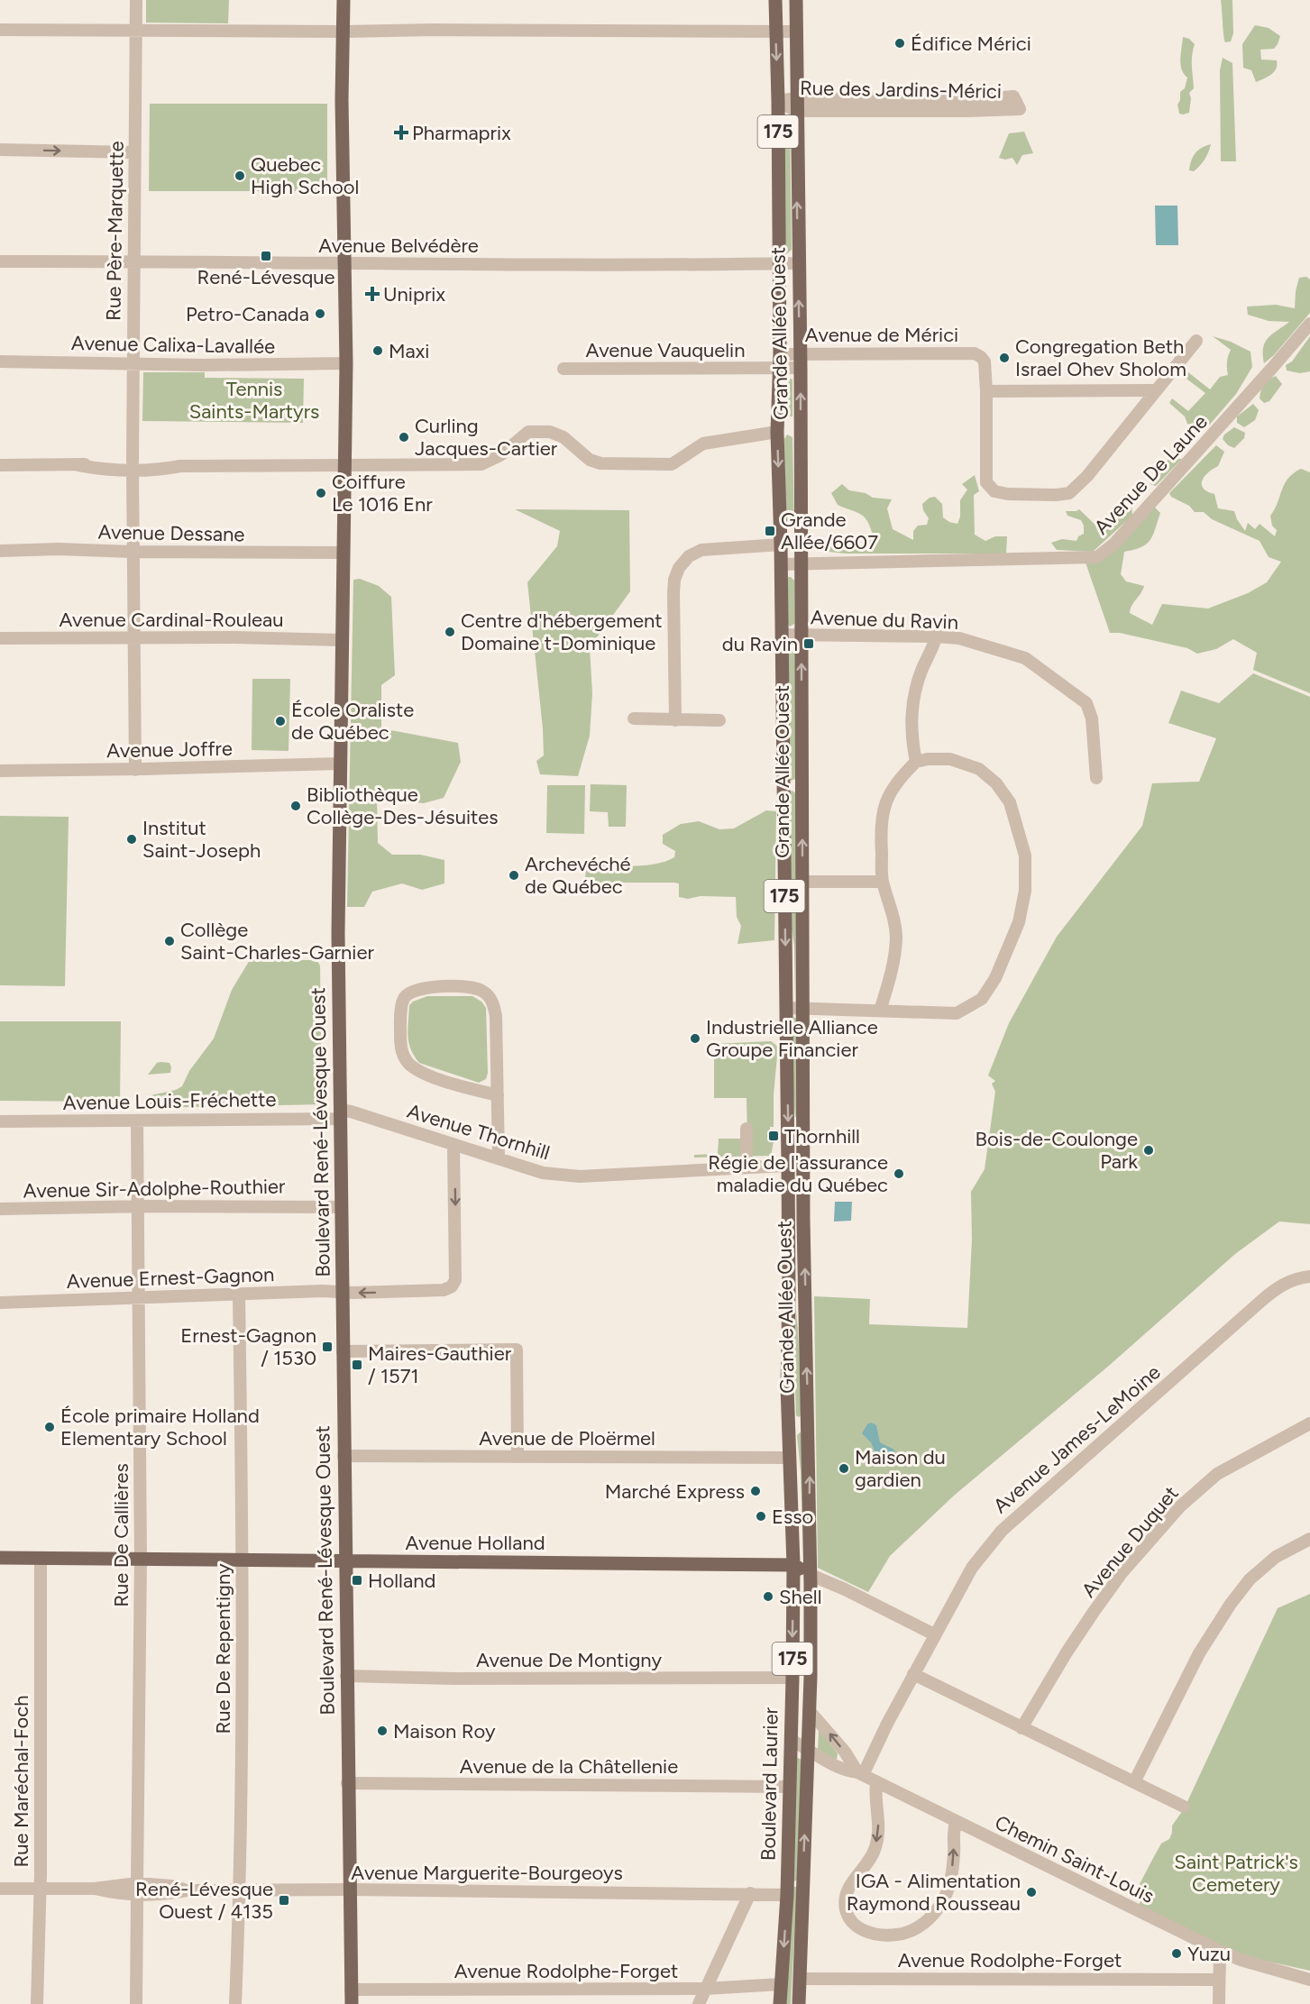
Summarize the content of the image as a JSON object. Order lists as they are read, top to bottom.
{
  "streets": {
    "main road": [
      "175",
      "Grande Allée Ouest",
      "Boulevard René-Lévesque Ouest",
      "Avenue Holland",
      "Boulevard Laurier"
    ],
    "street": [
      "Rue des Jardins-Mérici",
      "Rue Père-Marquette",
      "Avenue Belvédère",
      "Avenue de Mérici",
      "Avenue Calixa-Lavallée",
      "Avenue Vauquelin",
      "Avenue De Laune",
      "Avenue Dessane",
      "Avenue Cardinal-Rouleau",
      "Avenue du Ravin",
      "Avenue Joffre",
      "Avenue Louis-Fréchette",
      "Avenue Thornhill",
      "Avenue Sir-Adolphe-Routhier",
      "Avenue Ernest-Gagnon",
      "Avenue de Ploërmel",
      "Avenue James-LeMoine",
      "Rue De Callières",
      "Avenue Duquet",
      "Rue De Repentigny",
      "Avenue De Montigny",
      "Avenue de la Châtellenie",
      "Rue Maréchal-Foch",
      "Chemin Saint-Louis",
      "Avenue Marguerite-Bourgeoys",
      "Avenue Rodolphe-Forget"
    ]
  },
  "crossings": [
    ["Rue des Jardins-Mérici", "Grande Allée Ouest"],
    ["Rue Père-Marquette", "Avenue Belvédère"],
    ["Rue Père-Marquette", "Avenue Calixa-Lavallée"],
    ["Rue Père-Marquette", "Avenue Dessane"],
    ["Rue Père-Marquette", "Avenue Cardinal-Rouleau"],
    ["Rue Père-Marquette", "Avenue Joffre"],
    ["Avenue Belvédère", "Grande Allée Ouest"],
    ["Avenue Belvédère", "Boulevard René-Lévesque Ouest"],
    ["Grande Allée Ouest", "Avenue de Mérici"],
    ["Grande Allée Ouest", "Avenue Vauquelin"],
    ["Grande Allée Ouest", "Avenue De Laune"],
    ["Grande Allée Ouest", "Avenue du Ravin"],
    ["Grande Allée Ouest", "Avenue Thornhill"],
    ["Grande Allée Ouest", "Avenue de Ploërmel"],
    ["Grande Allée Ouest", "Avenue Holland"],
    ["Grande Allée Ouest", "Boulevard Laurier"],
    ["Avenue de Mérici", "Avenue Vauquelin"],
    ["Avenue Calixa-Lavallée", "Boulevard René-Lévesque Ouest"],
    ["Avenue Dessane", "Boulevard René-Lévesque Ouest"],
    ["Avenue Cardinal-Rouleau", "Boulevard René-Lévesque Ouest"],
    ["Avenue Joffre", "Boulevard René-Lévesque Ouest"],
    ["Avenue Louis-Fréchette", "Avenue Thornhill"],
    ["Avenue Louis-Fréchette", "Boulevard René-Lévesque Ouest"],
    ["Avenue Louis-Fréchette", "Rue De Callières"],
    ["Avenue Thornhill", "Boulevard René-Lévesque Ouest"],
    ["Avenue Thornhill", "Avenue Ernest-Gagnon"],
    ["Boulevard René-Lévesque Ouest", "Avenue Sir-Adolphe-Routhier"],
    ["Boulevard René-Lévesque Ouest", "Avenue Ernest-Gagnon"],
    ["Boulevard René-Lévesque Ouest", "Avenue de Ploërmel"],
    ["Boulevard René-Lévesque Ouest", "Avenue Holland"],
    ["Boulevard René-Lévesque Ouest", "Avenue De Montigny"],
    ["Boulevard René-Lévesque Ouest", "Avenue de la Châtellenie"],
    ["Boulevard René-Lévesque Ouest", "Avenue Marguerite-Bourgeoys"],
    ["Boulevard René-Lévesque Ouest", "Avenue Rodolphe-Forget"],
    ["Avenue Sir-Adolphe-Routhier", "Rue De Callières"],
    ["Avenue Ernest-Gagnon", "Rue De Callières"],
    ["Avenue Ernest-Gagnon", "Rue De Repentigny"],
    ["Avenue James-LeMoine", "Avenue Holland"],
    ["Avenue James-LeMoine", "Chemin Saint-Louis"],
    ["Rue De Callières", "Avenue Holland"],
    ["Rue De Callières", "Avenue Marguerite-Bourgeoys"],
    ["Avenue Holland", "Rue De Repentigny"],
    ["Avenue Holland", "Rue Maréchal-Foch"],
    ["Avenue Holland", "Boulevard Laurier"],
    ["Rue De Repentigny", "Avenue Marguerite-Bourgeoys"],
    ["Avenue De Montigny", "Boulevard Laurier"],
    ["Avenue de la Châtellenie", "Boulevard Laurier"],
    ["Rue Maréchal-Foch", "Avenue Marguerite-Bourgeoys"],
    ["Boulevard Laurier", "Chemin Saint-Louis"],
    ["Boulevard Laurier", "Avenue Marguerite-Bourgeoys"],
    ["Boulevard Laurier", "Avenue Rodolphe-Forget"]
  ],
  "parks": ["Tennis Saints-Martyrs", "Saint Patrick's Cemetery"],
  "places": {
    "other": [
      "Édifice Mérici",
      "Quebec High School",
      "Petro-Canada",
      "Maxi",
      "Congregation Beth Israel Ohev Sholom",
      "Curling Jacques-Cartier",
      "Coiffure Le 1016 Enr",
      "Centre d'hébergement Domaine t-Dominique",
      "École Oraliste de Québec",
      "Bibliothèque Collège-Des-Jésuites",
      "Institut Saint-Joseph",
      "Archevéché de Québec",
      "Collège Saint-Charles-Garnier",
      "Industrielle Alliance Groupe Financier",
      "Bois-de-Coulonge Park",
      "Régie de l'assurance maladie du Québec",
      "École primaire Holland Elementary School",
      "Maison du gardien",
      "Marché Express",
      "Esso",
      "Shell",
      "Maison Roy",
      "IGA - Alimentation Raymond Rousseau",
      "Yuzu"
    ],
    "health": ["Pharmaprix", "Uniprix"],
    "transit": [
      "René-Lévesque",
      "Grande Allée/6607",
      "du Ravin",
      "Thornhill",
      "Ernest-Gagnon / 1530",
      "Maires-Gauthier / 1571",
      "Holland",
      "René-Lévesque Ouest / 4135"
    ]
  }
}
